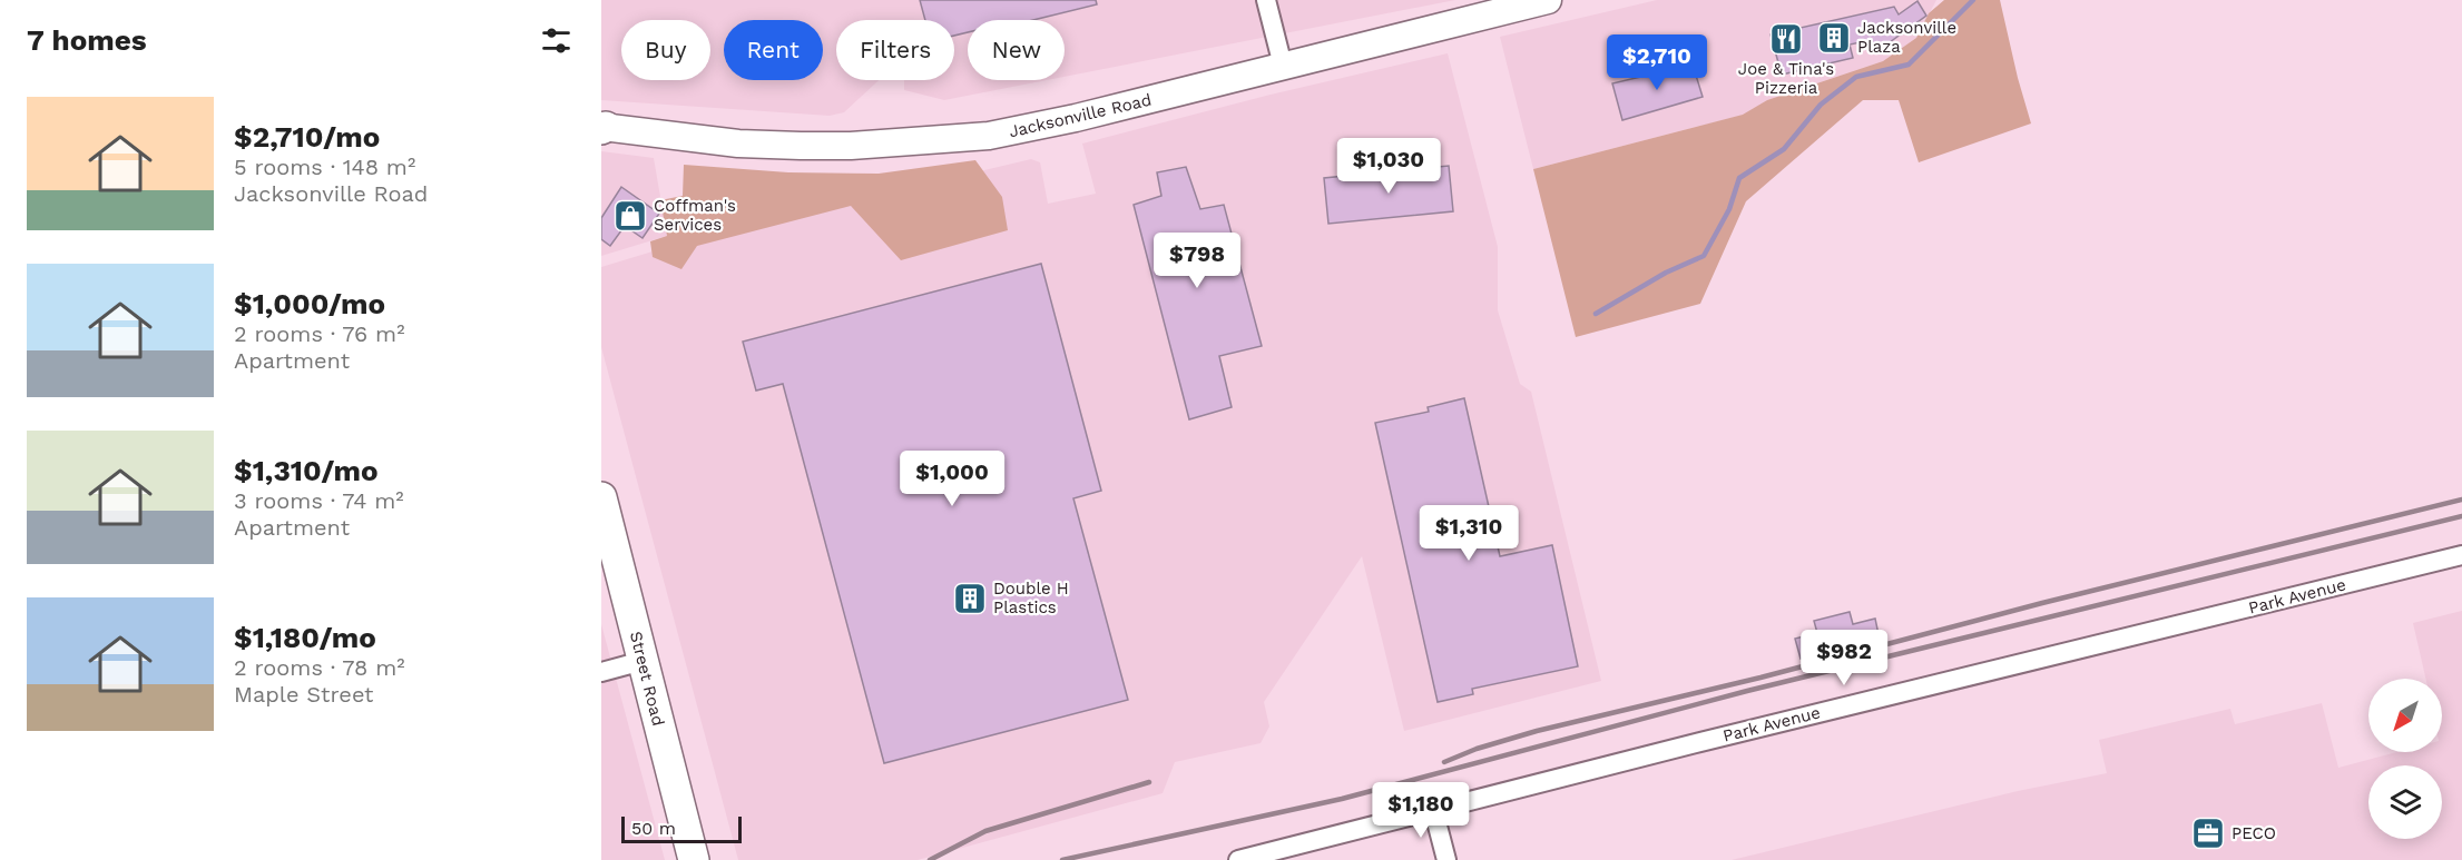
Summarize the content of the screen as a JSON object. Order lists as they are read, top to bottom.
{
  "streets": {
    "main road": ["Jacksonville Road", "Street Road"],
    "street": ["Park Avenue"]
  },
  "places": {
    "building": ["Jacksonville Plaza", "Double H Plastics"],
    "restaurant": ["Joe & Tina's Pizzeria"],
    "shop": ["Coffman's Services"],
    "office": ["PECO"]
  },
  "scale_bar": "50 m",
  "north": "bottom left",
  "page": {
    "heading": "7 homes",
    "chip": [
      "Buy",
      "Rent",
      "Filters",
      "New"
    ],
    "price": [
      "$2,710",
      "$1,030",
      "$798",
      "$1,000",
      "$1,310",
      "$982",
      "$1,180"
    ],
    "list": [
      {
        "name": "$2,710/mo",
        "note": "5 rooms · 148 m² · Jacksonville Road"
      },
      {
        "name": "$1,000/mo",
        "note": "2 rooms · 76 m² · Apartment"
      },
      {
        "name": "$1,310/mo",
        "note": "3 rooms · 74 m² · Apartment"
      },
      {
        "name": "$1,180/mo",
        "note": "2 rooms · 78 m² · Maple Street"
      }
    ],
    "scale": "50 m"
  }
}
